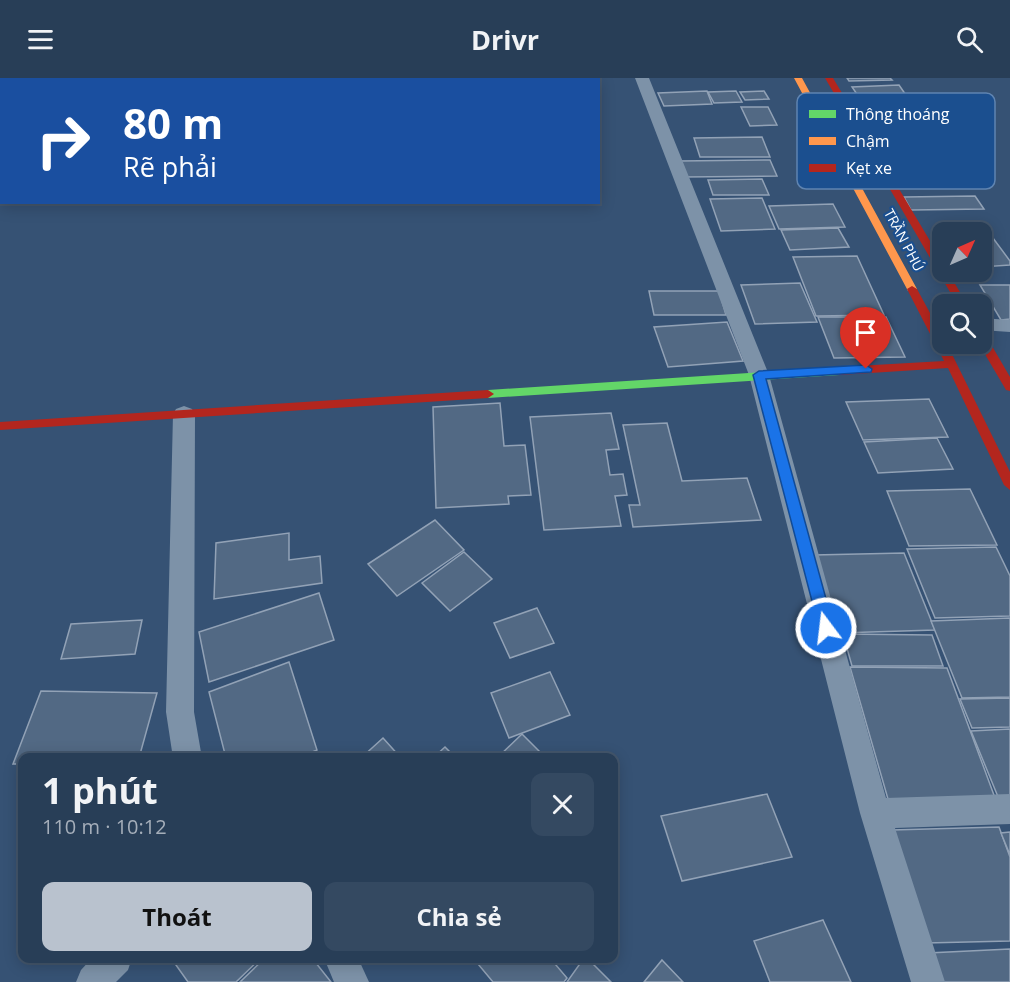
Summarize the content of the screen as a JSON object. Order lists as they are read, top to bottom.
{
  "streets": {
    "main road": ["TRẦN PHÚ"]
  },
  "legend": ["Thông thoáng", "Chậm", "Kẹt xe"],
  "north": "top right",
  "page": {
    "header": "Drivr",
    "turn": ["80 m", "Rẽ phải"],
    "heading": ["1 phút", "110 m · 10:12"],
    "buttons": ["Thoát", "Chia sẻ"]
  }
}
